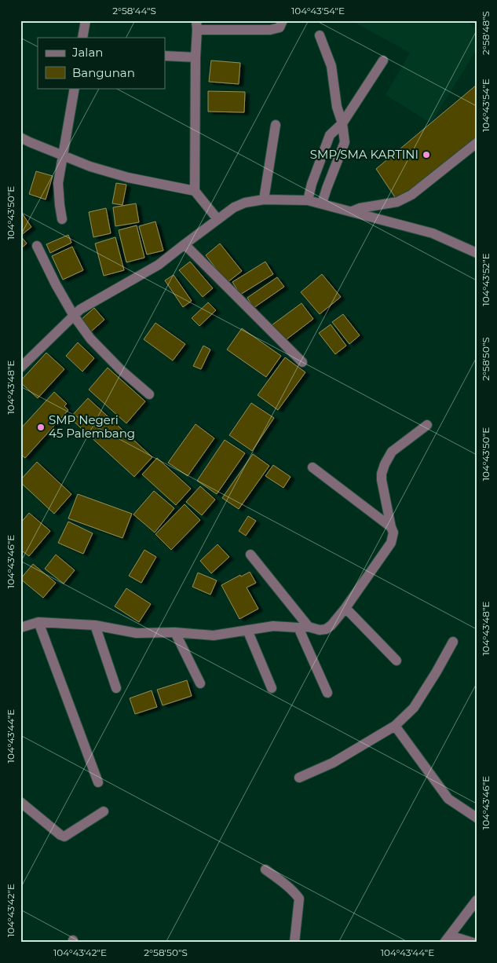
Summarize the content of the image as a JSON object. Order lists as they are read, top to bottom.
{
  "places": ["SMP/SMA KARTINI", "SMP Negeri 45 Palembang"],
  "legend": ["Jalan", "Bangunan"],
  "coordinates": [
    "2°58'44\"S",
    "104°43'54\"E",
    "2°58'48\"S",
    "104°43'50\"E",
    "104°43'52\"E",
    "2°58'50\"S",
    "104°43'48\"E",
    "104°43'46\"E",
    "104°43'44\"E",
    "104°43'42\"E"
  ]
}
